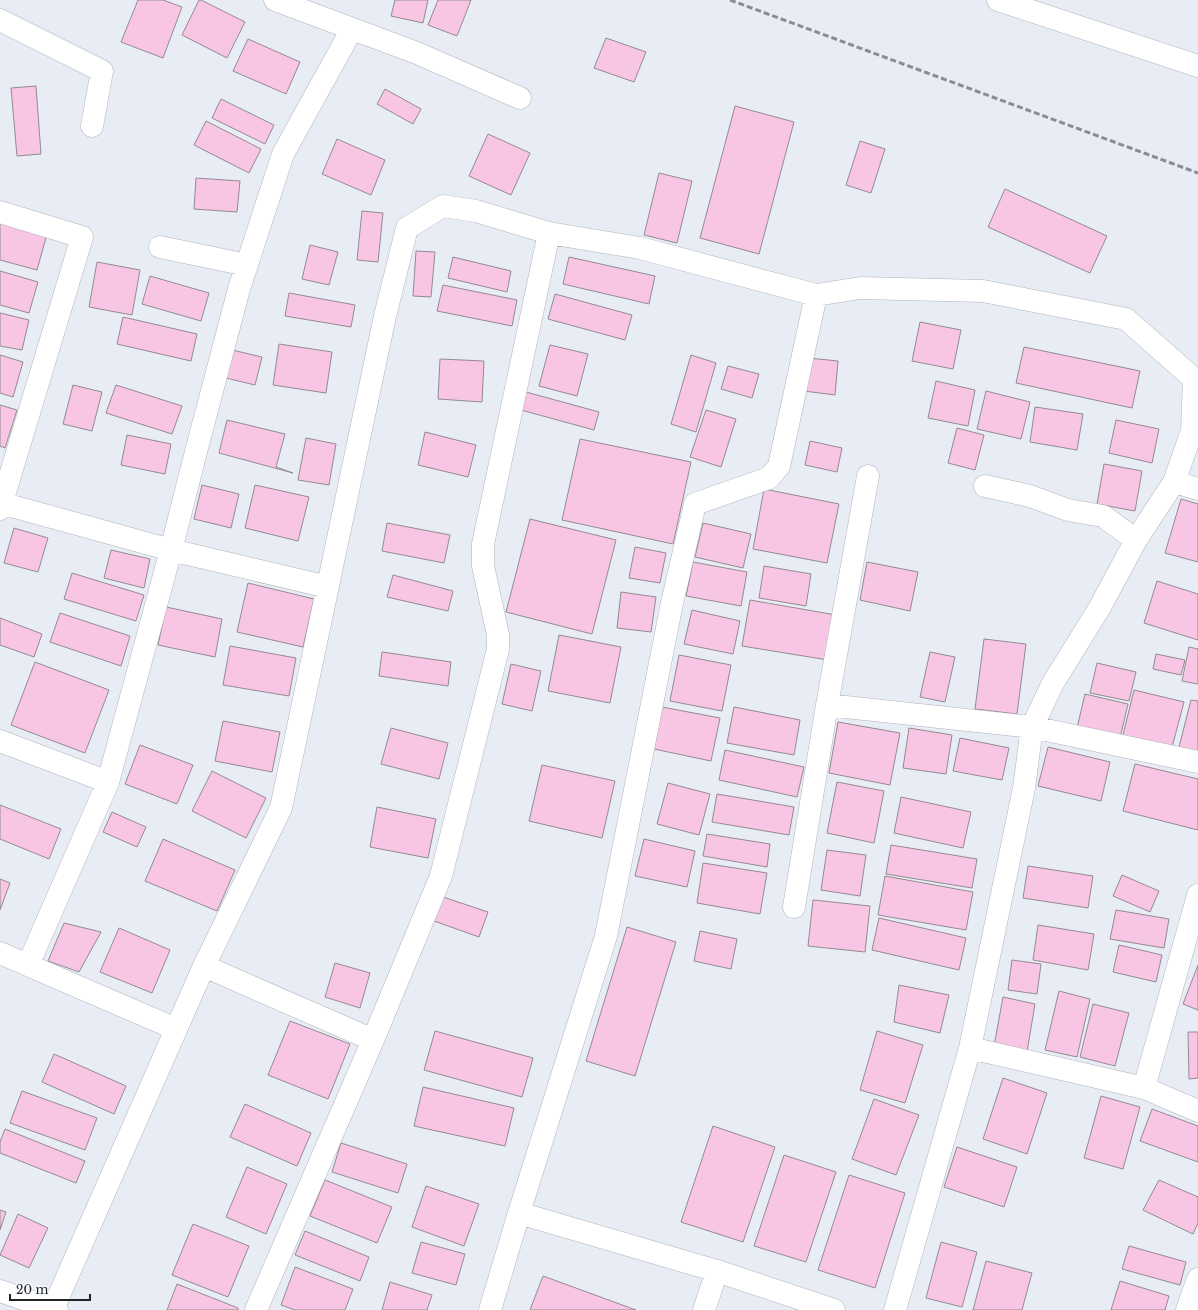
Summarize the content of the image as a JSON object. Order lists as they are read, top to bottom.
{
  "scale_bar": "20 m"
}
